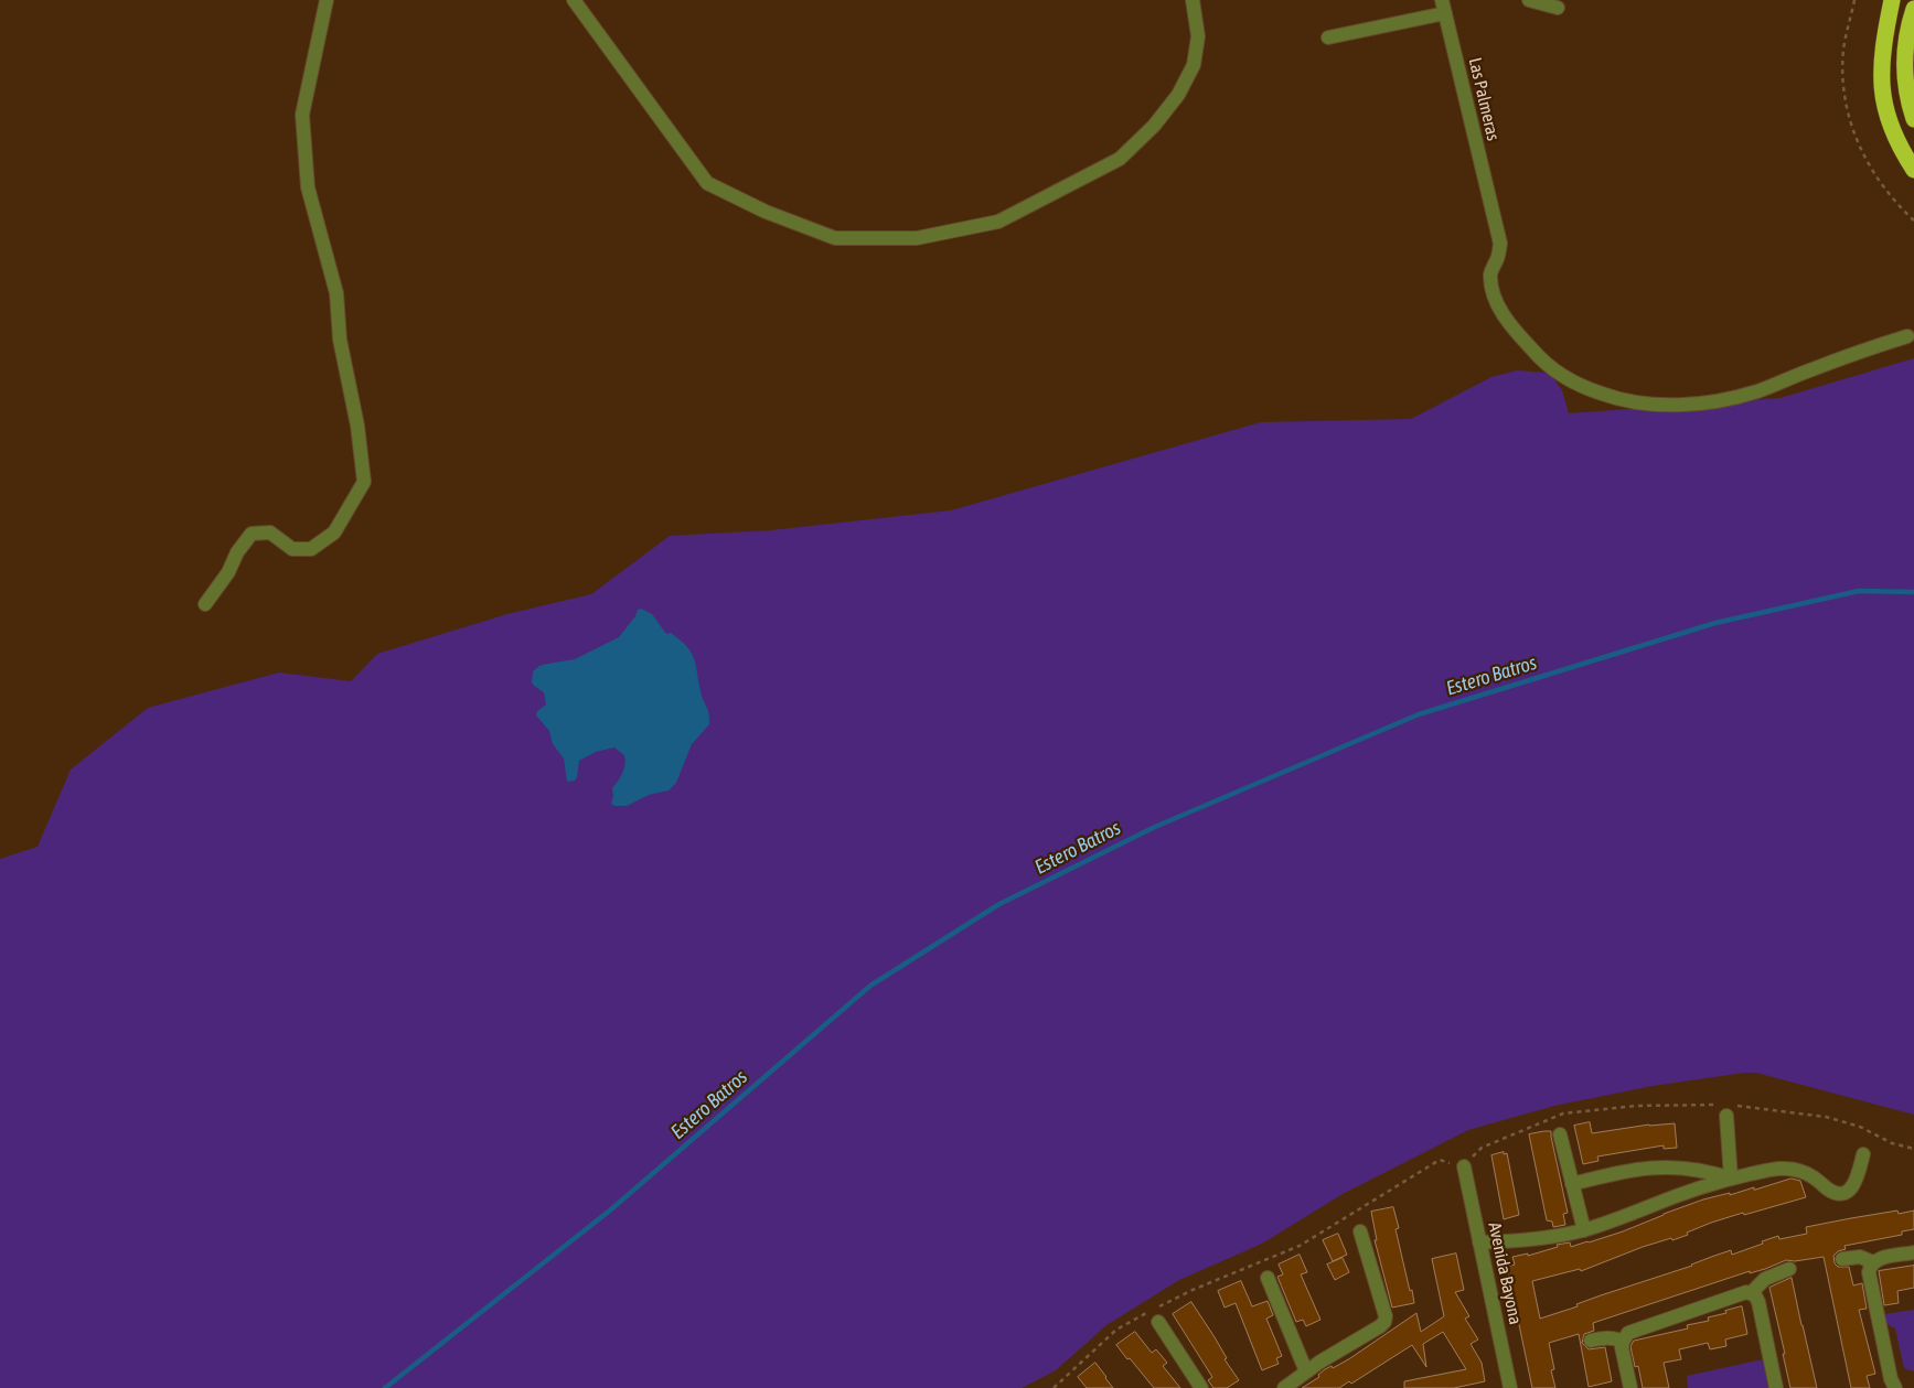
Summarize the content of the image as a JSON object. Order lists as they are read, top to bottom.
{
  "streets": {
    "street": ["Las Palmeras", "Avenida Bayona"]
  },
  "water": ["Estero Batros"]
}
